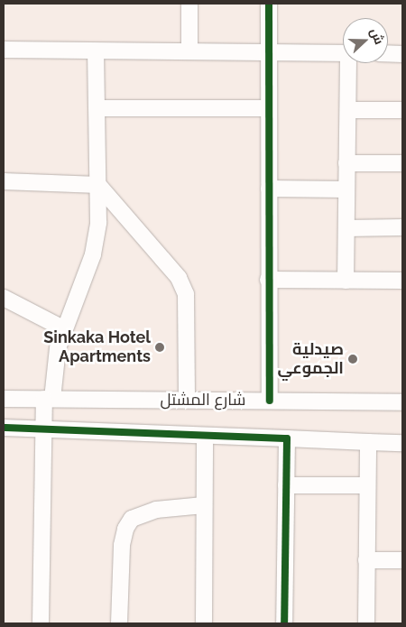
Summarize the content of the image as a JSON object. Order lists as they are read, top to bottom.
{
  "streets": {
    "street": ["شارع المشتل"]
  },
  "places": ["Sinkaka Hotel Apartments", "صيدلية الجموعي"],
  "north": "right"
}
